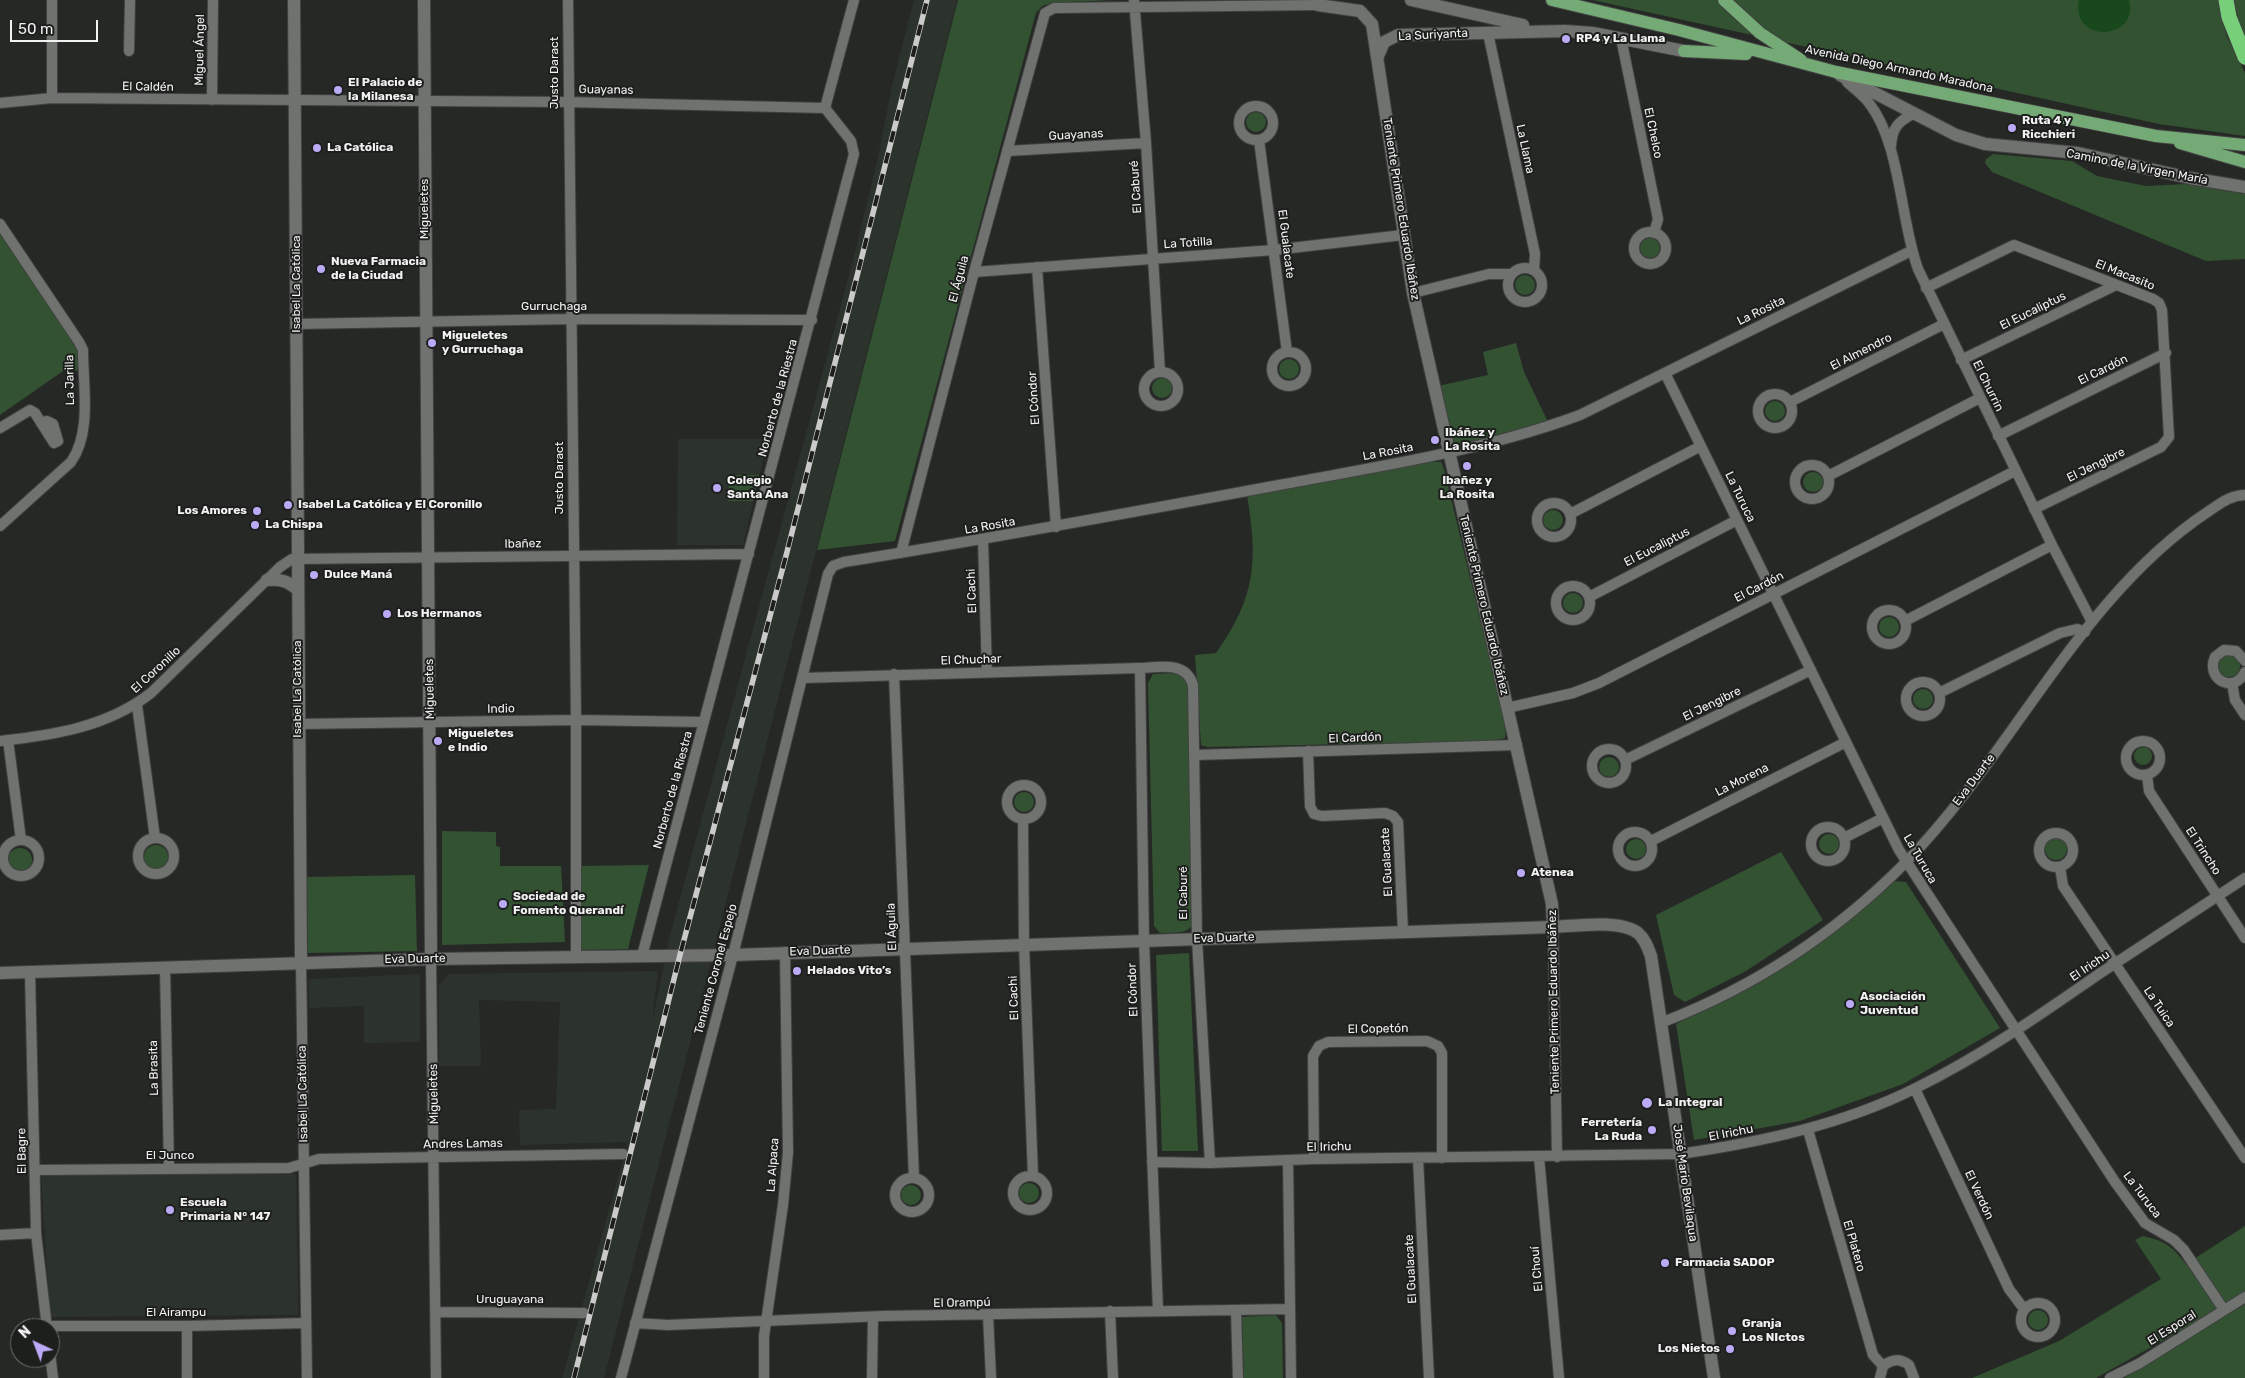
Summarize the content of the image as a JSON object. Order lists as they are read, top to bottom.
{
  "streets": {
    "main road": ["Avenida Diego Armando Maradona"],
    "street": [
      "La Suriyanta",
      "Miguel Ángel",
      "Justo Daract",
      "El Caldén",
      "Guayanas",
      "El Chelco",
      "La Llama",
      "Camino de la Virgen María",
      "El Caburé",
      "Migueletes",
      "Teniente Primero Eduardo Ibáñez",
      "La Totilla",
      "El Gualacate",
      "El Macasito",
      "El Águila",
      "Isabel La Católica",
      "Gurruchaga",
      "La Rosita",
      "El Eucaliptus",
      "El Almendro",
      "El Cardón",
      "La Jarilla",
      "El Churrin",
      "Norberto de la Riestra",
      "El Cóndor",
      "El Jengibre",
      "La Turuca",
      "Ibañez",
      "El Cachi",
      "El Chuchar",
      "El Coronillo",
      "Indio",
      "La Morena",
      "Eva Duarte",
      "El Trincho",
      "El Irichu",
      "Teniente Coronel Espejo",
      "La Tuica",
      "El Copetón",
      "La Brasita",
      "Andres Lamas",
      "El Bagre",
      "El Junco",
      "La Alpaca",
      "José Mario Bevilaqua",
      "El Verdón",
      "El Platero",
      "El Chouí",
      "Uruguayana",
      "El Orampú",
      "El Airampu",
      "El Esporal"
    ]
  },
  "crossings": [
    ["La Suriyanta", "El Chelco"],
    ["La Suriyanta", "La Llama"],
    ["La Suriyanta", "Teniente Primero Eduardo Ibáñez"],
    ["Miguel Ángel", "El Caldén"],
    ["Avenida Diego Armando Maradona", "Camino de la Virgen María"],
    ["Avenida Diego Armando Maradona", "El Churrin"],
    ["Justo Daract", "Guayanas"],
    ["Justo Daract", "Gurruchaga"],
    ["Justo Daract", "Ibañez"],
    ["Justo Daract", "Indio"],
    ["Justo Daract", "Eva Duarte"],
    ["El Caldén", "Guayanas"],
    ["El Caldén", "Isabel La Católica"],
    ["Guayanas", "El Caburé"],
    ["Guayanas", "Migueletes"],
    ["Guayanas", "El Águila"],
    ["Guayanas", "Isabel La Católica"],
    ["Guayanas", "Norberto de la Riestra"],
    ["Camino de la Virgen María", "El Churrin"],
    ["El Caburé", "La Totilla"],
    ["El Caburé", "El Águila"],
    ["El Caburé", "El Cardón"],
    ["El Caburé", "El Cóndor"],
    ["El Caburé", "El Chuchar"],
    ["El Caburé", "Eva Duarte"],
    ["El Caburé", "El Irichu"],
    ["Migueletes", "Gurruchaga"],
    ["Migueletes", "Ibañez"],
    ["Migueletes", "Indio"],
    ["Migueletes", "Eva Duarte"],
    ["Migueletes", "Andres Lamas"],
    ["Migueletes", "Uruguayana"],
    ["Teniente Primero Eduardo Ibáñez", "La Totilla"],
    ["Teniente Primero Eduardo Ibáñez", "La Rosita"],
    ["Teniente Primero Eduardo Ibáñez", "El Cardón"],
    ["Teniente Primero Eduardo Ibáñez", "Eva Duarte"],
    ["Teniente Primero Eduardo Ibáñez", "El Irichu"],
    ["La Totilla", "El Gualacate"],
    ["La Totilla", "El Águila"],
    ["La Totilla", "El Cóndor"],
    ["El Gualacate", "El Cardón"],
    ["El Gualacate", "Eva Duarte"],
    ["El Gualacate", "El Irichu"],
    ["El Macasito", "El Eucaliptus"],
    ["El Macasito", "El Cardón"],
    ["El Macasito", "El Churrin"],
    ["El Macasito", "El Jengibre"],
    ["El Águila", "La Rosita"],
    ["El Águila", "El Chuchar"],
    ["El Águila", "Eva Duarte"],
    ["Isabel La Católica", "Gurruchaga"],
    ["Isabel La Católica", "Ibañez"],
    ["Isabel La Católica", "El Coronillo"],
    ["Isabel La Católica", "Indio"],
    ["Isabel La Católica", "Eva Duarte"],
    ["Isabel La Católica", "Andres Lamas"],
    ["Isabel La Católica", "El Junco"],
    ["Isabel La Católica", "El Airampu"],
    ["Gurruchaga", "Norberto de la Riestra"],
    ["La Rosita", "El Churrin"],
    ["La Rosita", "El Cóndor"],
    ["La Rosita", "La Turuca"],
    ["La Rosita", "El Cachi"],
    ["La Rosita", "Teniente Coronel Espejo"],
    ["El Eucaliptus", "El Churrin"],
    ["El Eucaliptus", "La Turuca"],
    ["El Almendro", "El Churrin"],
    ["El Cardón", "El Churrin"],
    ["El Cardón", "La Turuca"],
    ["El Churrin", "El Jengibre"],
    ["El Churrin", "Eva Duarte"],
    ["Norberto de la Riestra", "Ibañez"],
    ["Norberto de la Riestra", "Indio"],
    ["Norberto de la Riestra", "Eva Duarte"],
    ["El Cóndor", "El Chuchar"],
    ["El Cóndor", "Eva Duarte"],
    ["El Cóndor", "El Irichu"],
    ["El Cóndor", "El Orampú"],
    ["El Jengibre", "La Turuca"],
    ["La Turuca", "La Morena"],
    ["La Turuca", "Eva Duarte"],
    ["La Turuca", "El Irichu"],
    ["La Turuca", "El Esporal"],
    ["Ibañez", "El Coronillo"],
    ["El Cachi", "El Chuchar"],
    ["El Cachi", "Eva Duarte"],
    ["El Chuchar", "Teniente Coronel Espejo"],
    ["Eva Duarte", "Teniente Coronel Espejo"],
    ["Eva Duarte", "La Brasita"],
    ["Eva Duarte", "El Bagre"],
    ["Eva Duarte", "La Alpaca"],
    ["Eva Duarte", "José Mario Bevilaqua"],
    ["El Trincho", "El Irichu"],
    ["El Irichu", "La Tuica"],
    ["El Irichu", "El Copetón"],
    ["El Irichu", "José Mario Bevilaqua"],
    ["El Irichu", "El Verdón"],
    ["El Irichu", "El Platero"],
    ["El Irichu", "El Chouí"],
    ["Teniente Coronel Espejo", "El Orampú"],
    ["La Brasita", "El Junco"],
    ["Andres Lamas", "El Junco"],
    ["El Bagre", "El Junco"],
    ["La Alpaca", "El Orampú"]
  ],
  "places": [
    "RP4 y La Llama",
    "El Palacio de la Milanesa",
    "Ruta 4 y Ricchieri",
    "La Católica",
    "Nueva Farmacia de la Ciudad",
    "Migueletes y Gurruchaga",
    "Ibáñez y La Rosita",
    "Ibañez y La Rosita",
    "Colegio Santa Ana",
    "Isabel La Católica y El Coronillo",
    "Los Amores",
    "La Chispa",
    "Dulce Maná",
    "Los Hermanos",
    "Migueletes e Indio",
    "Atenea",
    "Sociedad de Fomento Querandí",
    "Helados Vito’s",
    "Asociación Juventud",
    "La Integral",
    "Ferretería La Ruda",
    "Escuela Primaria N° 147",
    "Farmacia SADOP",
    "Granja Los NIctos",
    "Los Nietos"
  ],
  "scale_bar": "50 m",
  "north": "top left"
}
